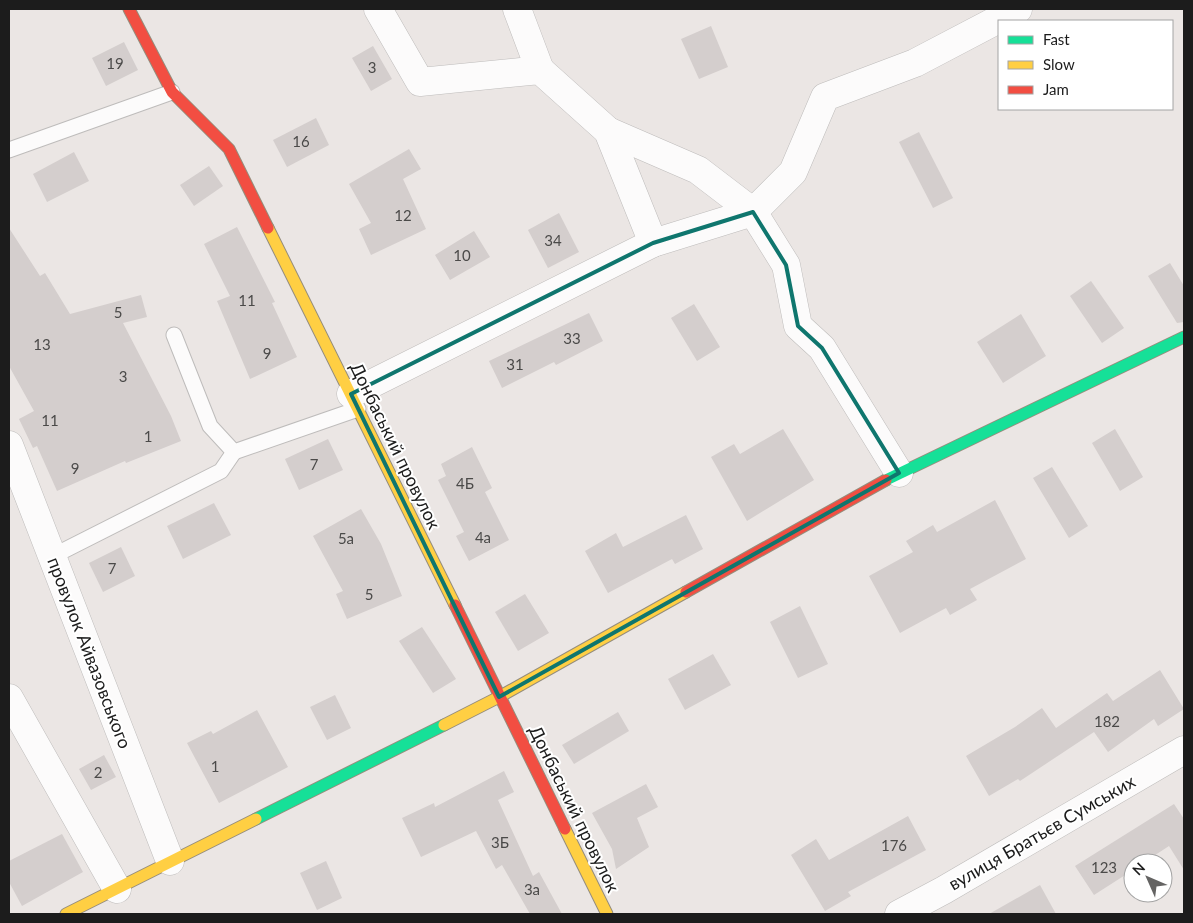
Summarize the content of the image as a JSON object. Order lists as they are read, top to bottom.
{
  "streets": {
    "street": ["Донбаський провулок", "провулок Айвазовського", "вулиця Братьєв Сумських"]
  },
  "house_numbers": [
    "19",
    "3",
    "16",
    "12",
    "34",
    "10",
    "11",
    "5",
    "33",
    "13",
    "9",
    "31",
    "3",
    "11",
    "1",
    "7",
    "9",
    "4Б",
    "4а",
    "5а",
    "7",
    "5",
    "182",
    "1",
    "2",
    "3Б",
    "176",
    "123",
    "3а"
  ],
  "legend": ["Fast", "Slow", "Jam"],
  "north": "top left"
}
